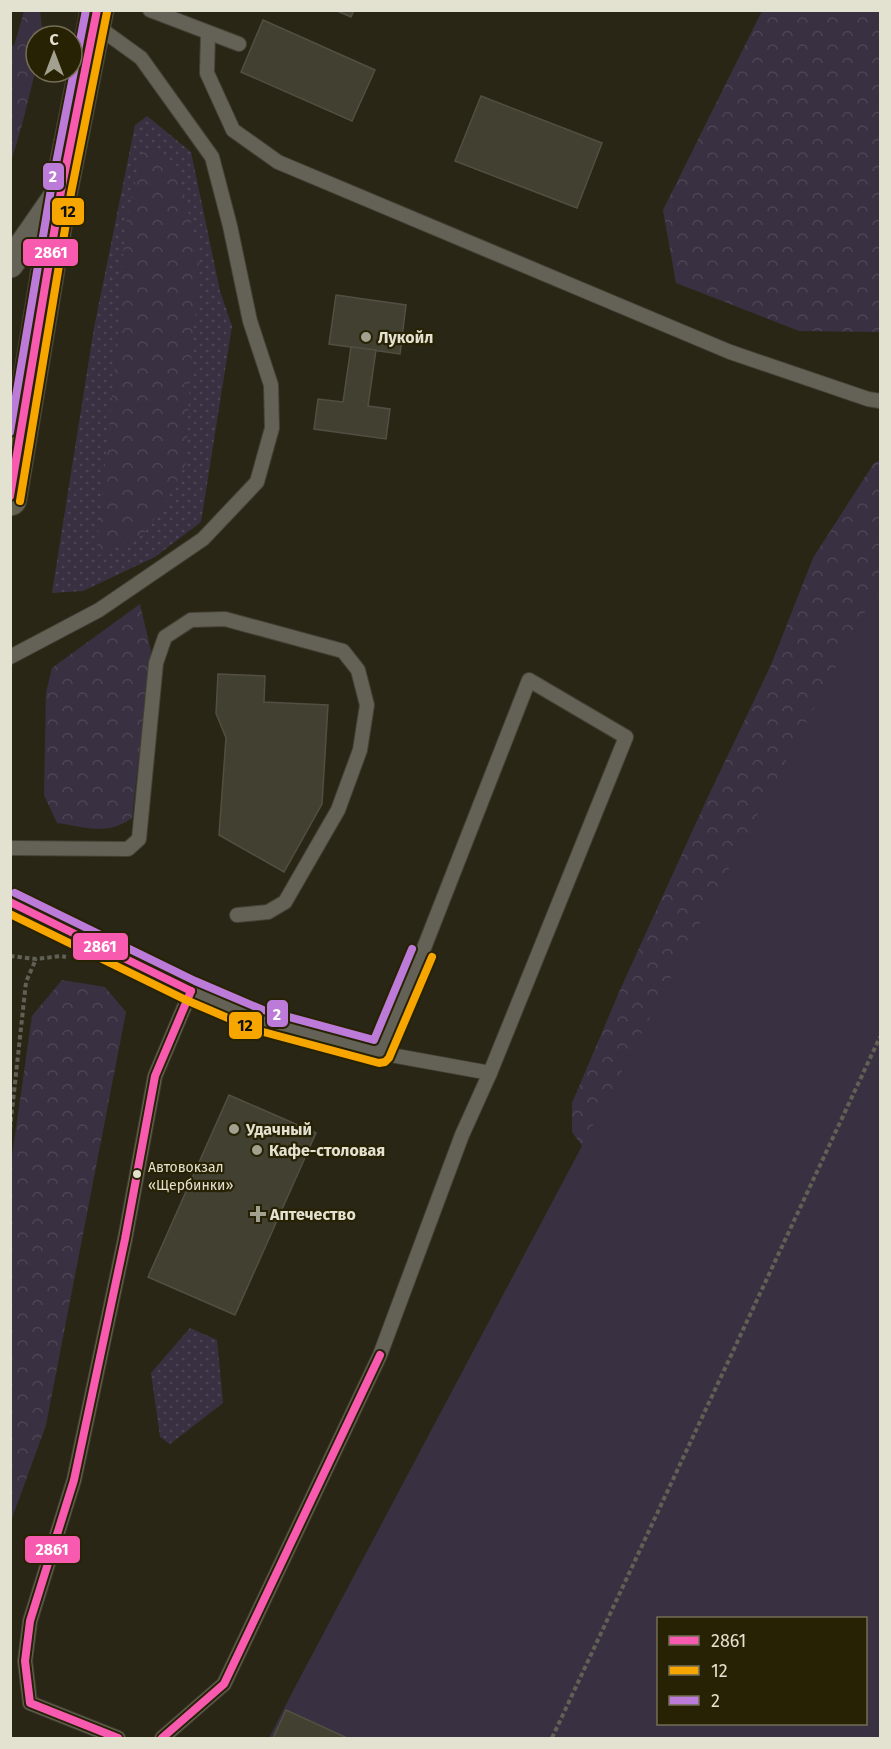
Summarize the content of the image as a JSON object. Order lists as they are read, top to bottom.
{
  "places": {
    "other": [
      "Лукойл",
      "Удачный",
      "Кафе-столовая",
      "Автовокзал «Щербинки»"
    ],
    "health": ["Аптечество"]
  },
  "lines": ["transit line 2861", "transit line 2", "transit line 12"],
  "legend": ["2861", "12", "2"],
  "north": "top"
}
